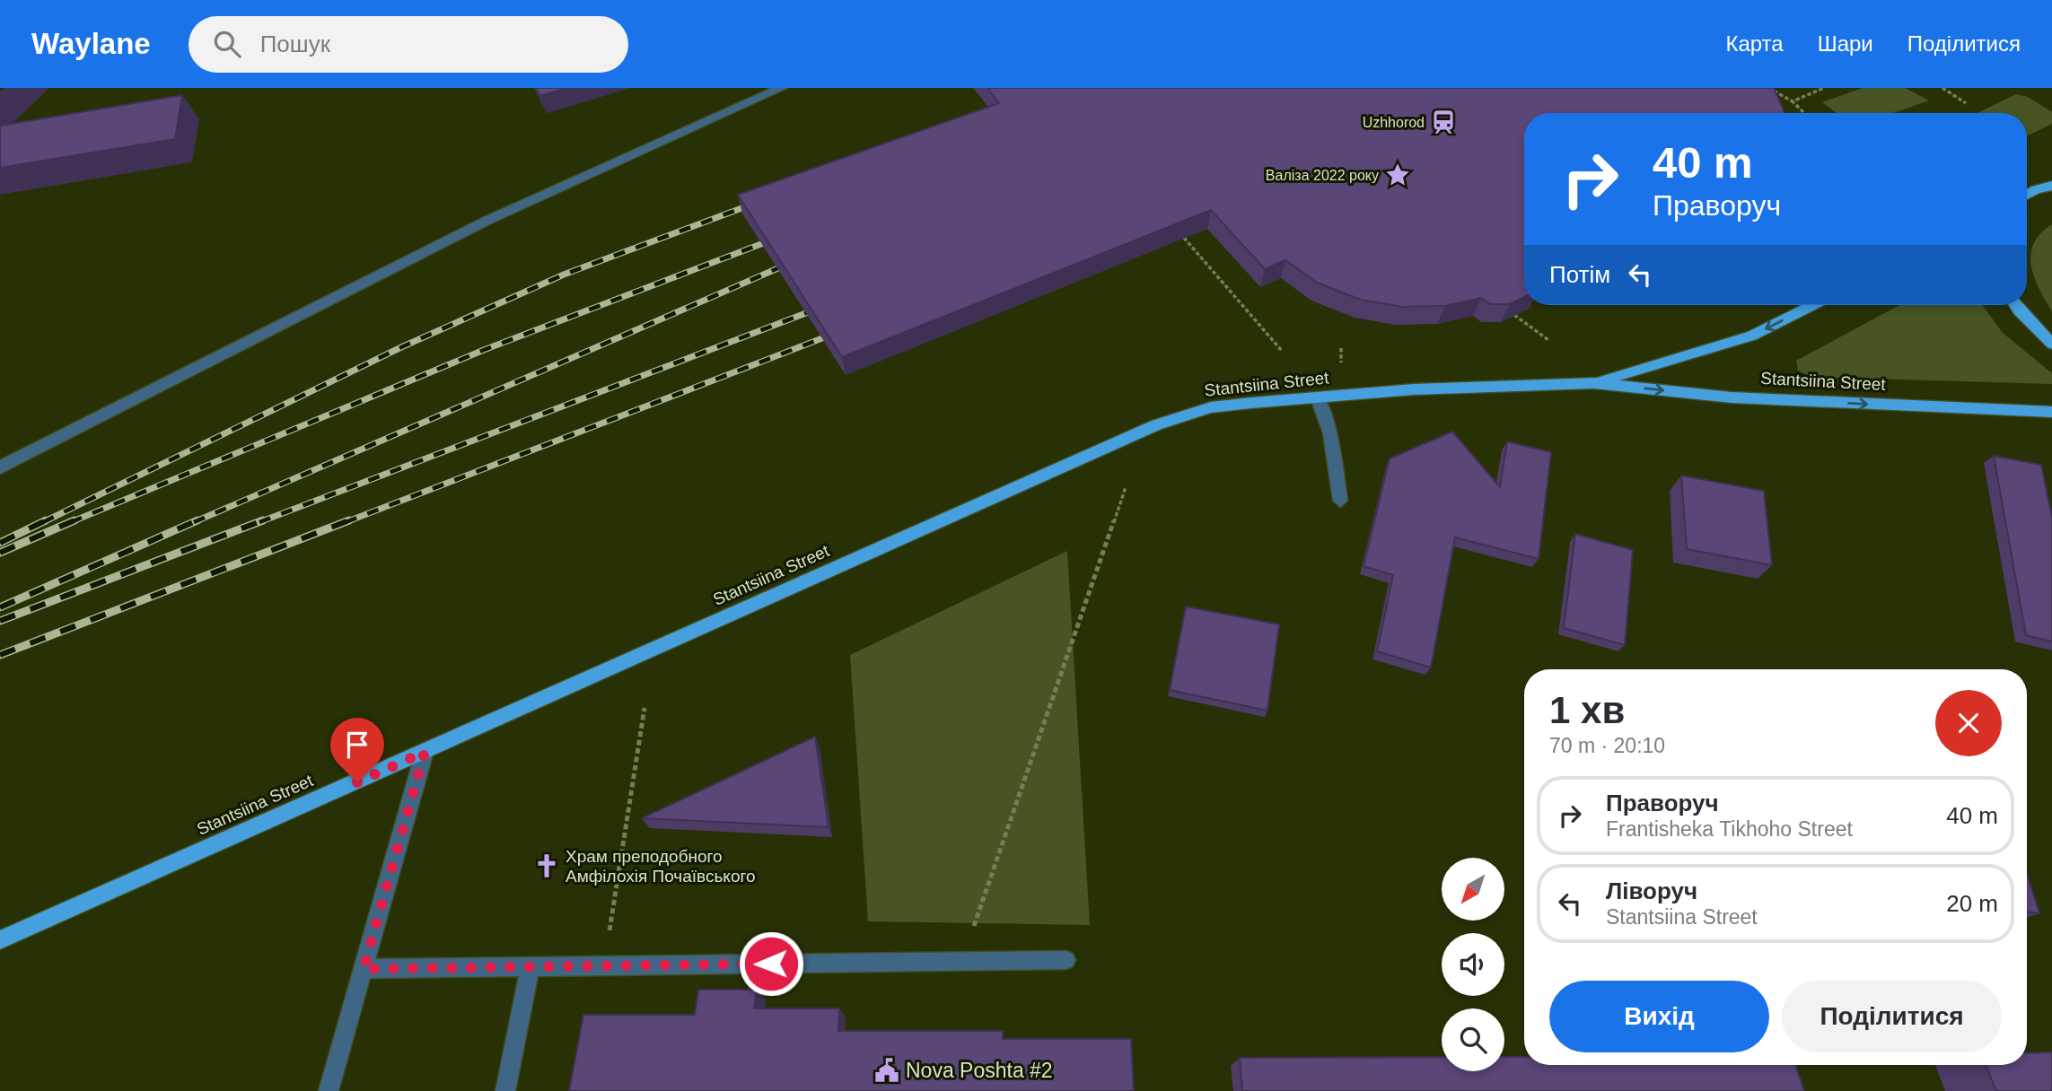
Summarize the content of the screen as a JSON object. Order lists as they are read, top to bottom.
{
  "streets": {
    "main road": ["Stantsiina Street"]
  },
  "places": {
    "station": ["Uzhhorod"],
    "place": ["Валіза 2022 року"],
    "church": ["Храм преподобного Амфілохія Почаївського"],
    "public building": ["Nova Poshta #2"]
  },
  "north": "bottom left",
  "page": {
    "header": "Waylane",
    "search": "Пошук",
    "nav": ["Карта", "Шари", "Поділитися"],
    "turn": ["40 m", "Праворуч"],
    "then": "Потім",
    "heading": ["1 хв", "70 m · 20:10"],
    "list": [
      {
        "name": "Праворуч",
        "note": "Frantisheka Tikhoho Street",
        "value": "40 m"
      },
      {
        "name": "Ліворуч",
        "note": "Stantsiina Street",
        "value": "20 m"
      }
    ],
    "buttons": ["Вихід", "Поділитися"]
  }
}
